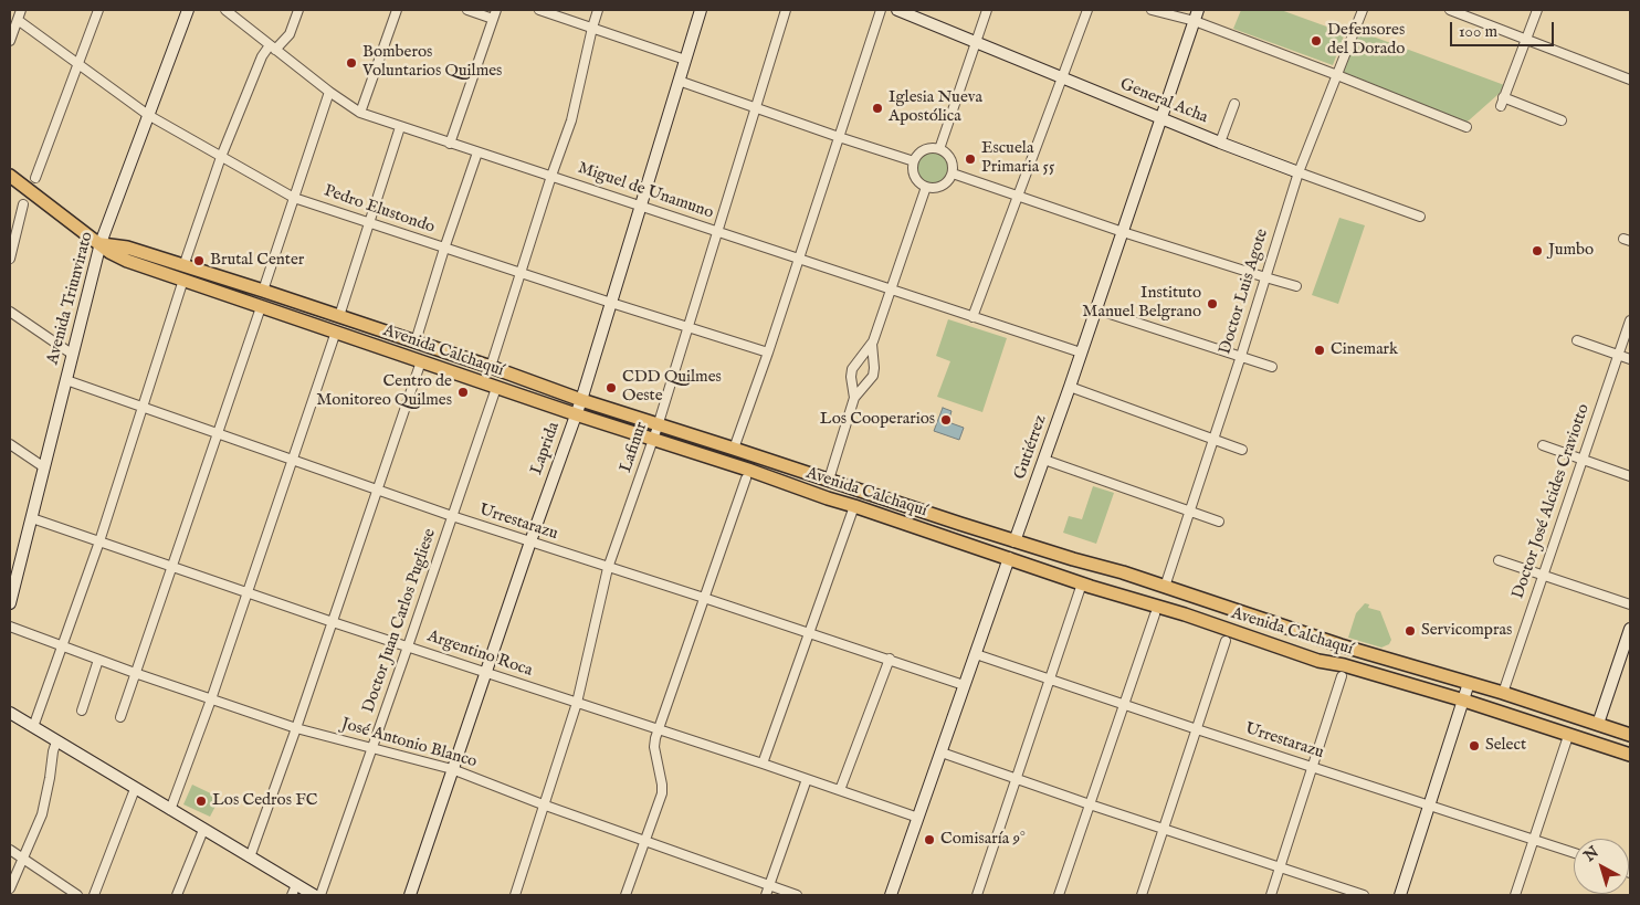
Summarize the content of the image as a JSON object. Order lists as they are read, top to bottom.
{
  "streets": {
    "main road": ["Avenida Calchaquí"],
    "street": [
      "General Acha",
      "Miguel de Unamuno",
      "Pedro Elustondo",
      "Doctor Luis Agote",
      "Avenida Triunvirato",
      "Lafinur",
      "Gutiérrez",
      "Laprida",
      "Doctor José Alcides Craviotto",
      "Urrestarazu",
      "Doctor Juan Carlos Pugliese",
      "Argentino Roca",
      "José Antonio Blanco"
    ]
  },
  "crossings": [
    ["General Acha", "Doctor Luis Agote"],
    ["General Acha", "Gutiérrez"],
    ["Miguel de Unamuno", "Lafinur"],
    ["Miguel de Unamuno", "Gutiérrez"],
    ["Miguel de Unamuno", "Laprida"],
    ["Pedro Elustondo", "Avenida Triunvirato"],
    ["Pedro Elustondo", "Lafinur"],
    ["Pedro Elustondo", "Laprida"],
    ["Doctor Luis Agote", "Avenida Calchaquí"],
    ["Avenida Triunvirato", "Avenida Calchaquí"],
    ["Avenida Triunvirato", "Urrestarazu"],
    ["Avenida Triunvirato", "Argentino Roca"],
    ["Avenida Calchaquí", "Lafinur"],
    ["Avenida Calchaquí", "Gutiérrez"],
    ["Avenida Calchaquí", "Laprida"],
    ["Avenida Calchaquí", "Doctor José Alcides Craviotto"],
    ["Avenida Calchaquí", "Doctor Juan Carlos Pugliese"],
    ["Lafinur", "Urrestarazu"],
    ["Lafinur", "Argentino Roca"],
    ["Lafinur", "José Antonio Blanco"],
    ["Gutiérrez", "Urrestarazu"],
    ["Gutiérrez", "Argentino Roca"],
    ["Laprida", "Urrestarazu"],
    ["Laprida", "Argentino Roca"],
    ["Laprida", "José Antonio Blanco"],
    ["Urrestarazu", "Doctor Juan Carlos Pugliese"],
    ["Doctor Juan Carlos Pugliese", "Argentino Roca"],
    ["Doctor Juan Carlos Pugliese", "José Antonio Blanco"]
  ],
  "places": [
    "Defensores del Dorado",
    "Bomberos Voluntarios Quilmes",
    "Iglesia Nueva Apostólica",
    "Escuela Primaria 55",
    "Jumbo",
    "Brutal Center",
    "Instituto Manuel Belgrano",
    "Cinemark",
    "CDD Quilmes Oeste",
    "Centro de Monitoreo Quilmes",
    "Los Cooperarios",
    "Servicompras",
    "Select",
    "Los Cedros FC",
    "Comisaría 9°"
  ],
  "scale_bar": "100 m",
  "north": "top left"
}
